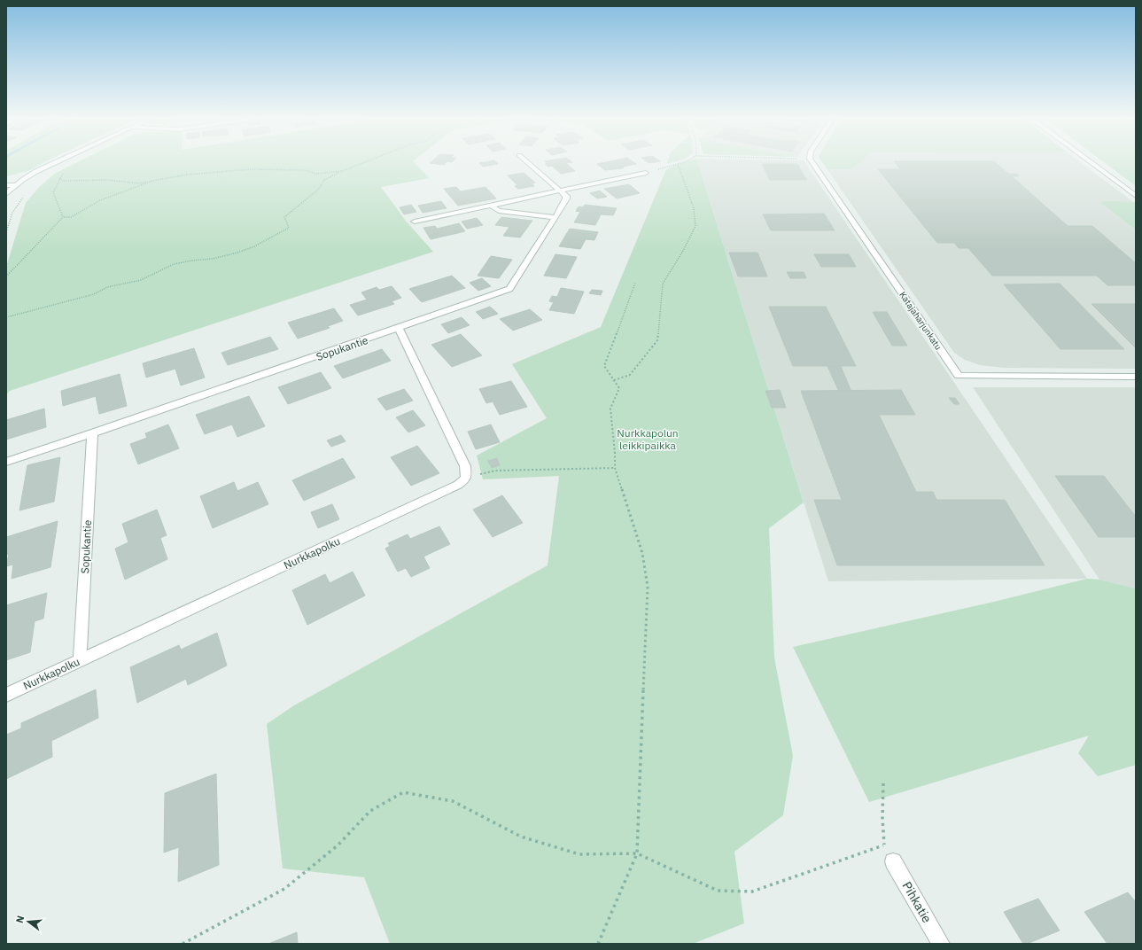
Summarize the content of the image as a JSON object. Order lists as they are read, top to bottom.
{
  "streets": {
    "street": [
      "Katajaharjunkatu",
      "Sopukantie",
      "Nurkkapolku",
      "Pihkatie"
    ]
  },
  "crossings": [
    ["Sopukantie", "Nurkkapolku"]
  ],
  "parks": ["Nurkkapolun leikkipaikka"],
  "north": "left"
}
